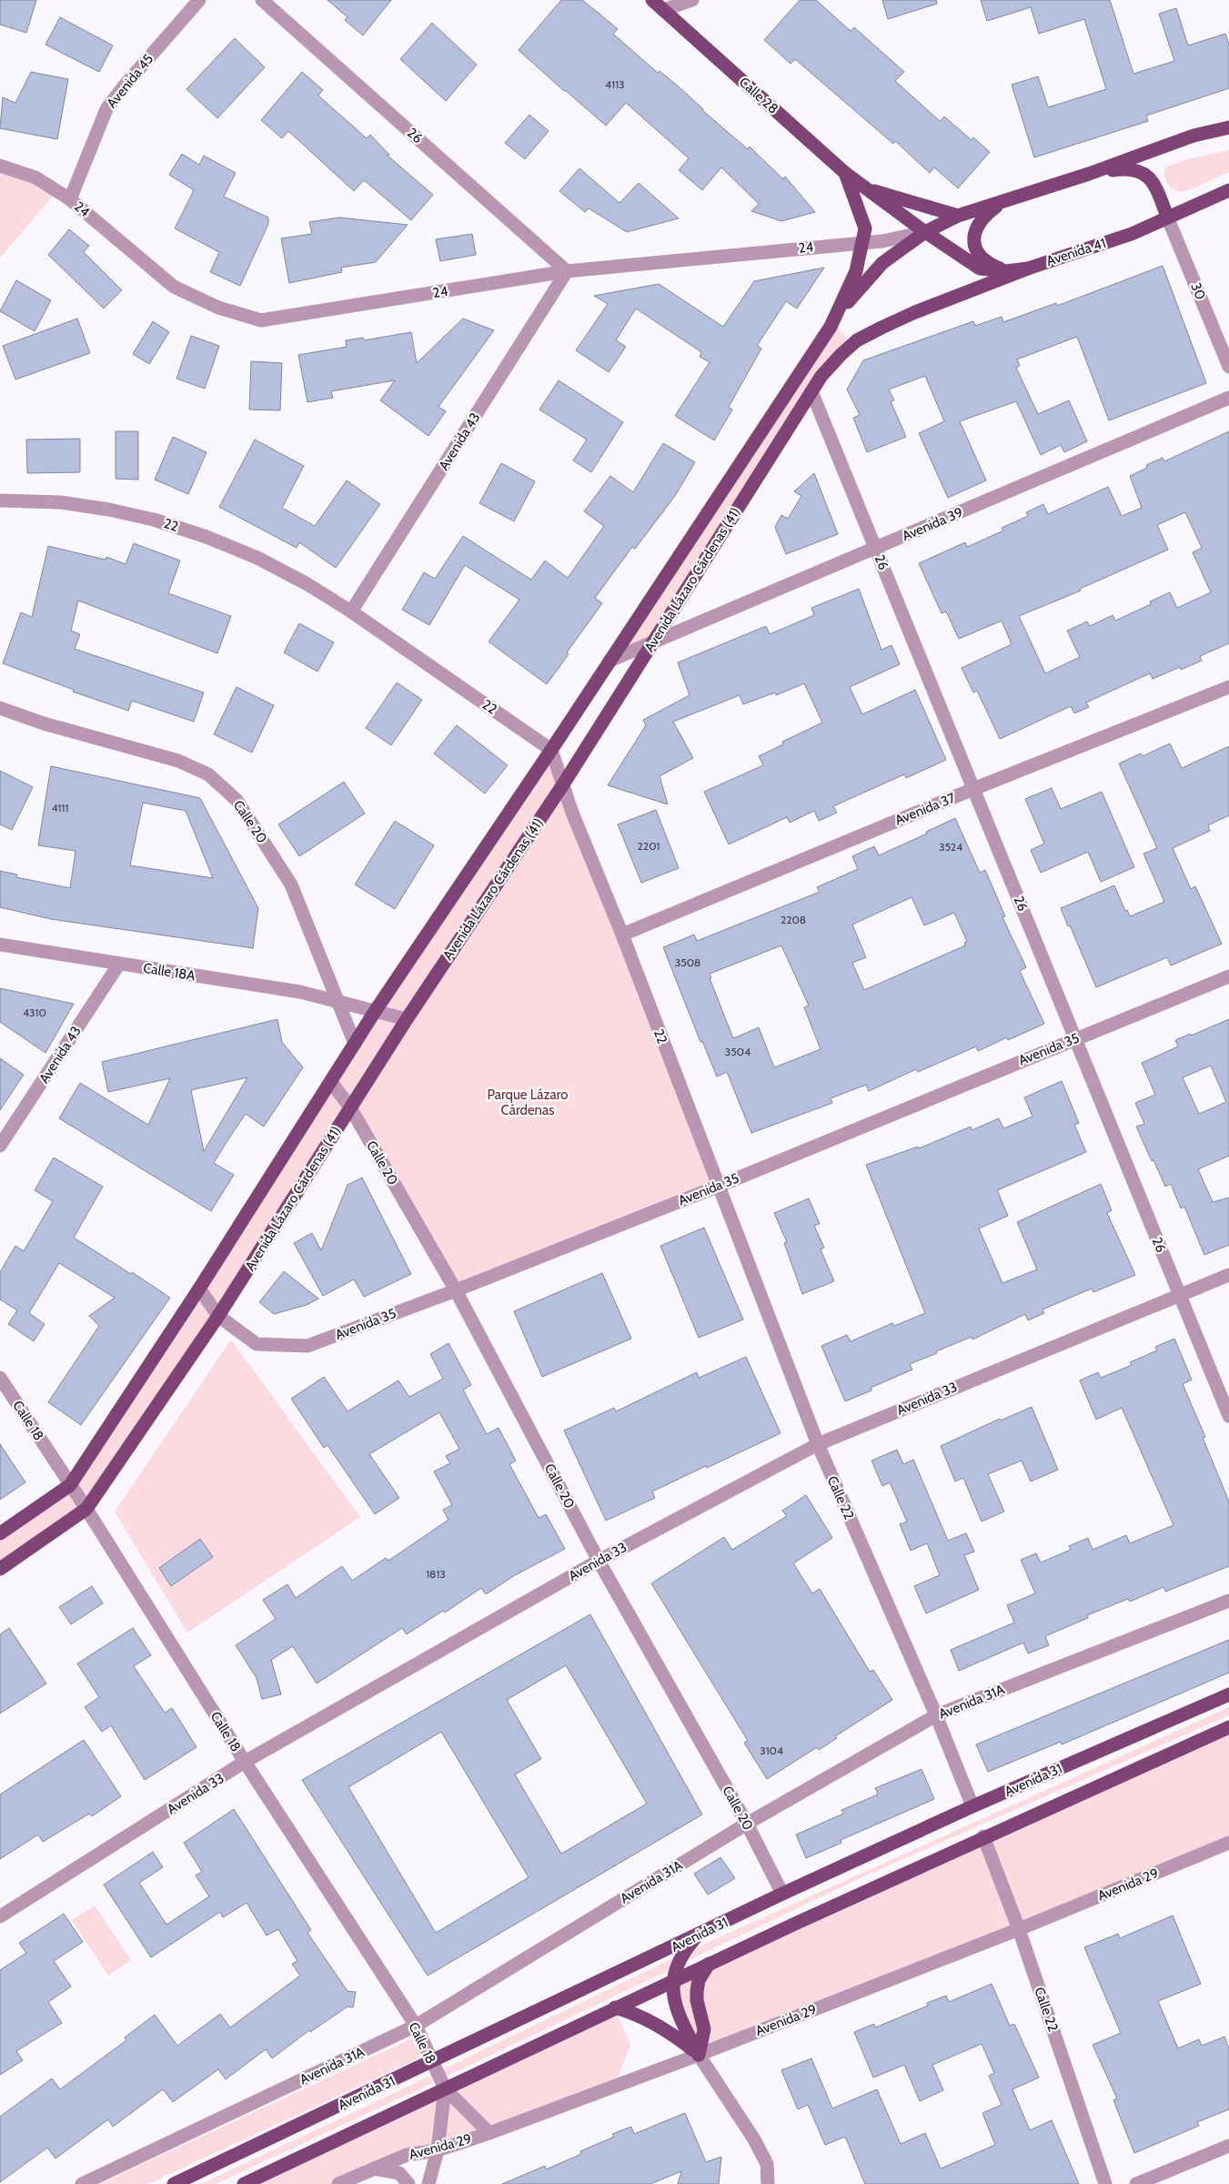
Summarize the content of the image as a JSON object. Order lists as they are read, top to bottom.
{
  "streets": {
    "main road": [
      "Calle 28",
      "Avenida 41",
      "Avenida Lázaro Cárdenas (41)",
      "Avenida 31"
    ],
    "street": [
      "Avenida 45",
      "26",
      "24",
      "30",
      "Avenida 43",
      "Avenida 39",
      "22",
      "Avenida 37",
      "Calle 20",
      "Calle 18A",
      "Avenida 35",
      "Avenida 33",
      "Calle 18",
      "Calle 22",
      "Avenida 31A",
      "Avenida 29"
    ]
  },
  "crossings": [
    ["Avenida 45", "24"],
    ["Calle 28", "24"],
    ["Calle 28", "Avenida 41"],
    ["Calle 28", "Avenida Lázaro Cárdenas (41)"],
    ["26", "24"],
    ["26", "Avenida 43"],
    ["26", "Avenida 39"],
    ["26", "Avenida Lázaro Cárdenas (41)"],
    ["26", "Avenida 37"],
    ["26", "Avenida 35"],
    ["26", "Avenida 33"],
    ["24", "Avenida 41"],
    ["24", "Avenida 43"],
    ["24", "Avenida Lázaro Cárdenas (41)"],
    ["Avenida 41", "30"],
    ["Avenida 41", "Avenida Lázaro Cárdenas (41)"],
    ["Avenida 43", "22"],
    ["Avenida 43", "Calle 18A"],
    ["Avenida 39", "Avenida Lázaro Cárdenas (41)"],
    ["22", "Avenida Lázaro Cárdenas (41)"],
    ["22", "Avenida 37"],
    ["22", "Avenida 35"],
    ["22", "Calle 22"],
    ["Avenida Lázaro Cárdenas (41)", "Calle 20"],
    ["Avenida Lázaro Cárdenas (41)", "Avenida 35"],
    ["Avenida Lázaro Cárdenas (41)", "Calle 18"],
    ["Calle 20", "Calle 18A"],
    ["Calle 20", "Avenida 35"],
    ["Calle 20", "Avenida 33"],
    ["Calle 20", "Avenida 31A"],
    ["Calle 20", "Avenida 31"],
    ["Avenida 35", "Calle 22"],
    ["Avenida 33", "Calle 18"],
    ["Avenida 33", "Calle 22"],
    ["Calle 18", "Avenida 31A"],
    ["Calle 18", "Avenida 31"],
    ["Calle 18", "Avenida 29"],
    ["Calle 22", "Avenida 31A"],
    ["Calle 22", "Avenida 31"],
    ["Calle 22", "Avenida 29"]
  ],
  "parks": ["Parque Lázaro Cárdenas"],
  "house_numbers": [
    "4113",
    "4111",
    "2201",
    "3524",
    "2208",
    "3508",
    "4310",
    "3504",
    "1813",
    "3104"
  ]
}
